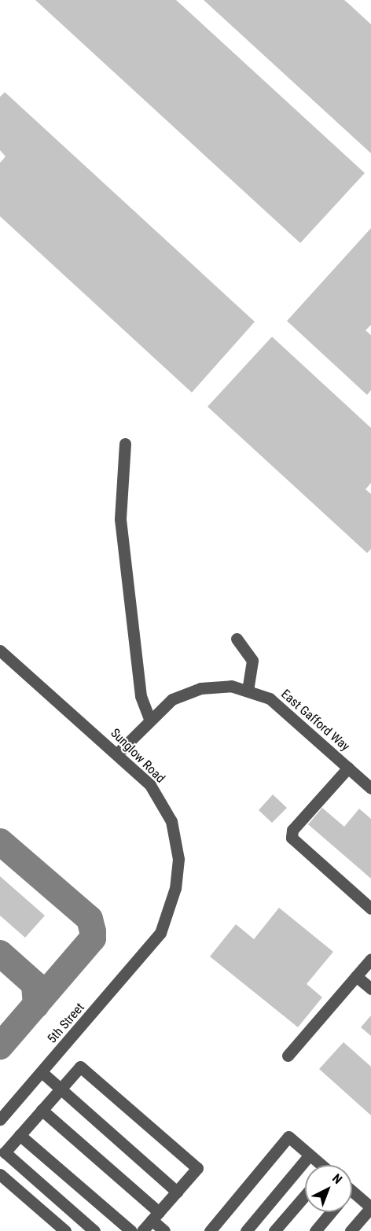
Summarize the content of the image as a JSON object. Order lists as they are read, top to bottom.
{
  "streets": {
    "street": ["East Gafford Way", "Sunglow Road", "5th Street"]
  },
  "crossings": [
    ["East Gafford Way", "Sunglow Road"],
    ["Sunglow Road", "5th Street"]
  ],
  "north": "top right"
}
